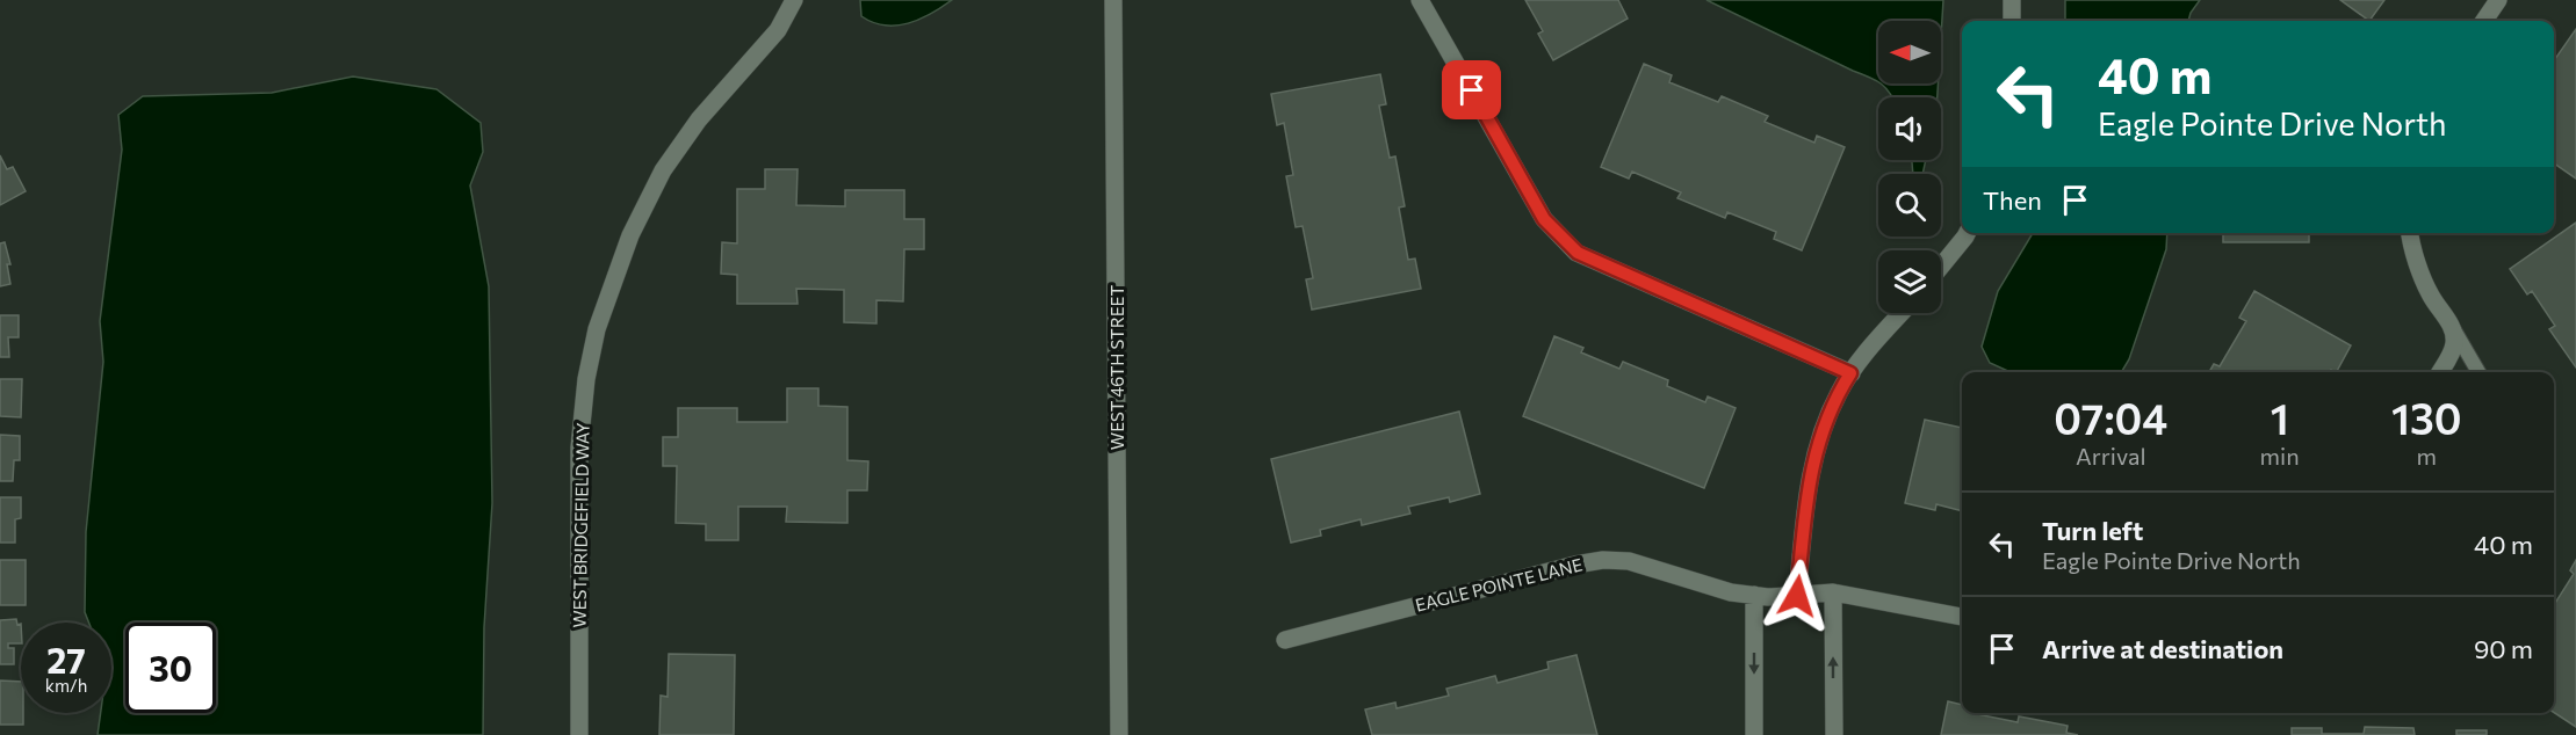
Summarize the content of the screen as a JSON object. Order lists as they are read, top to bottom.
{
  "streets": {
    "street": ["WEST 46TH STREET", "WEST BRIDGEFIELD WAY", "EAGLE POINTE LANE"]
  },
  "north": "left",
  "page": {
    "turn": ["40 m", "Eagle Pointe Drive North"],
    "then": "Then",
    "eta": [
      "07:04",
      "Arrival",
      "1",
      "min",
      "130",
      "m"
    ],
    "list": [
      {
        "name": "Turn left",
        "note": "Eagle Pointe Drive North",
        "value": "40 m"
      },
      {
        "name": "Arrive at destination",
        "value": "90 m"
      }
    ],
    "speed": "27 km/h",
    "limit": "30"
  }
}
